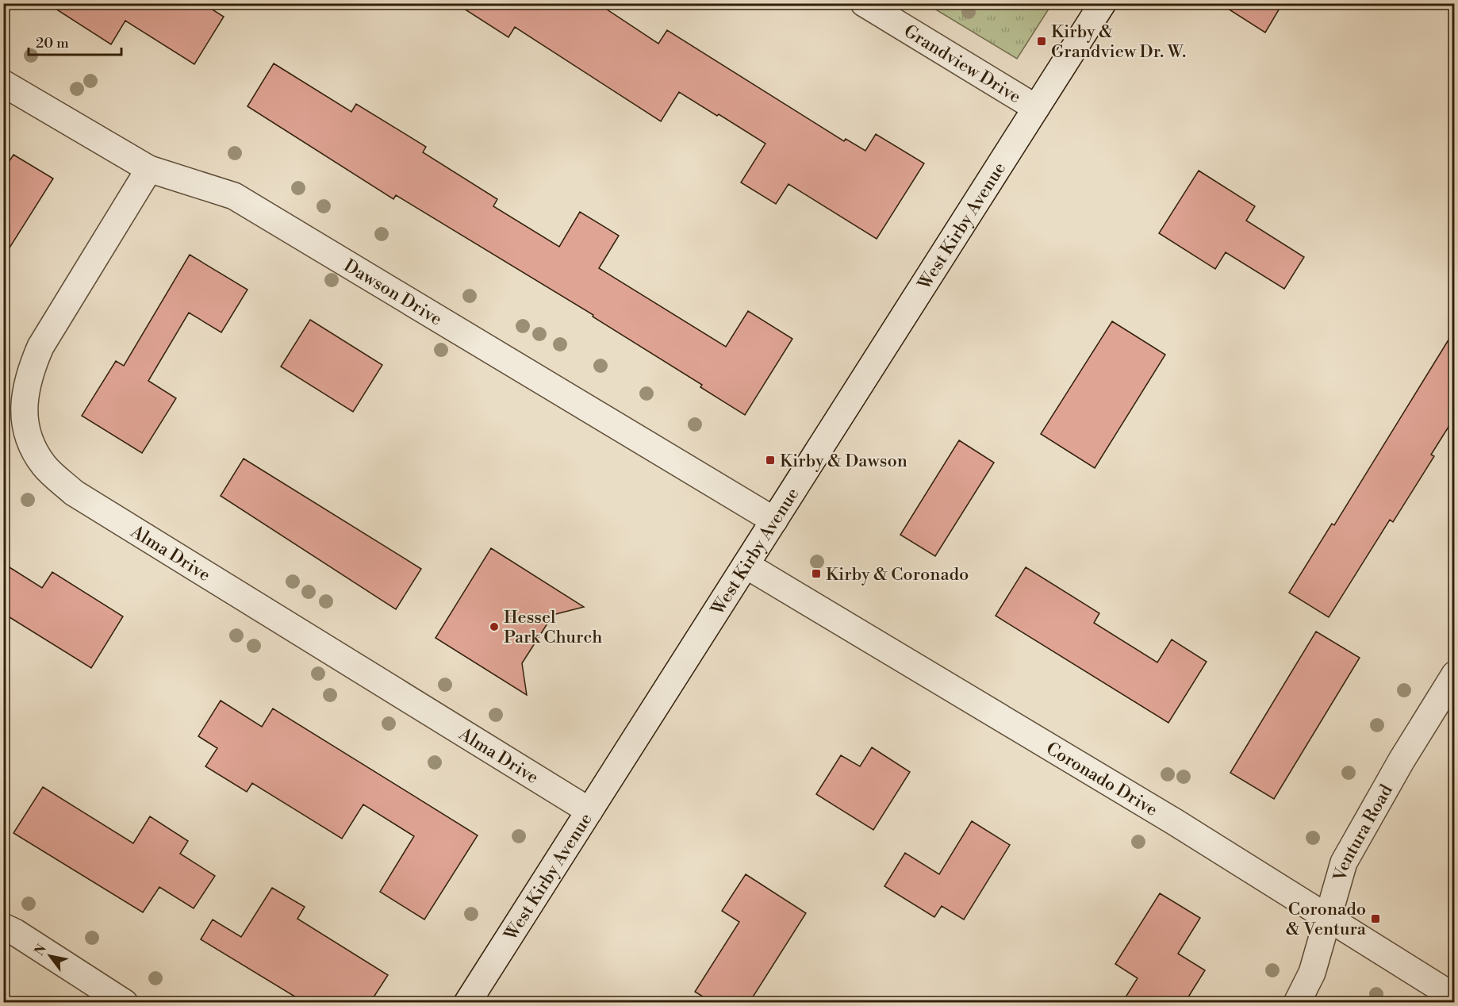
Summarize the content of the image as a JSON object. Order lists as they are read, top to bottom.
{
  "streets": {
    "street": [
      "Grandview Drive",
      "West Kirby Avenue",
      "Dawson Drive",
      "Alma Drive",
      "Coronado Drive",
      "Ventura Road"
    ]
  },
  "crossings": [
    ["Grandview Drive", "West Kirby Avenue"],
    ["West Kirby Avenue", "Dawson Drive"],
    ["West Kirby Avenue", "Alma Drive"],
    ["West Kirby Avenue", "Coronado Drive"],
    ["Dawson Drive", "Alma Drive"],
    ["Coronado Drive", "Ventura Road"]
  ],
  "places": {
    "transit": [
      "Kirby & Grandview Dr. W.",
      "Kirby & Dawson",
      "Kirby & Coronado",
      "Coronado & Ventura"
    ],
    "other": ["Hessel Park Church"]
  },
  "scale_bar": "20 m",
  "north": "top left"
}
